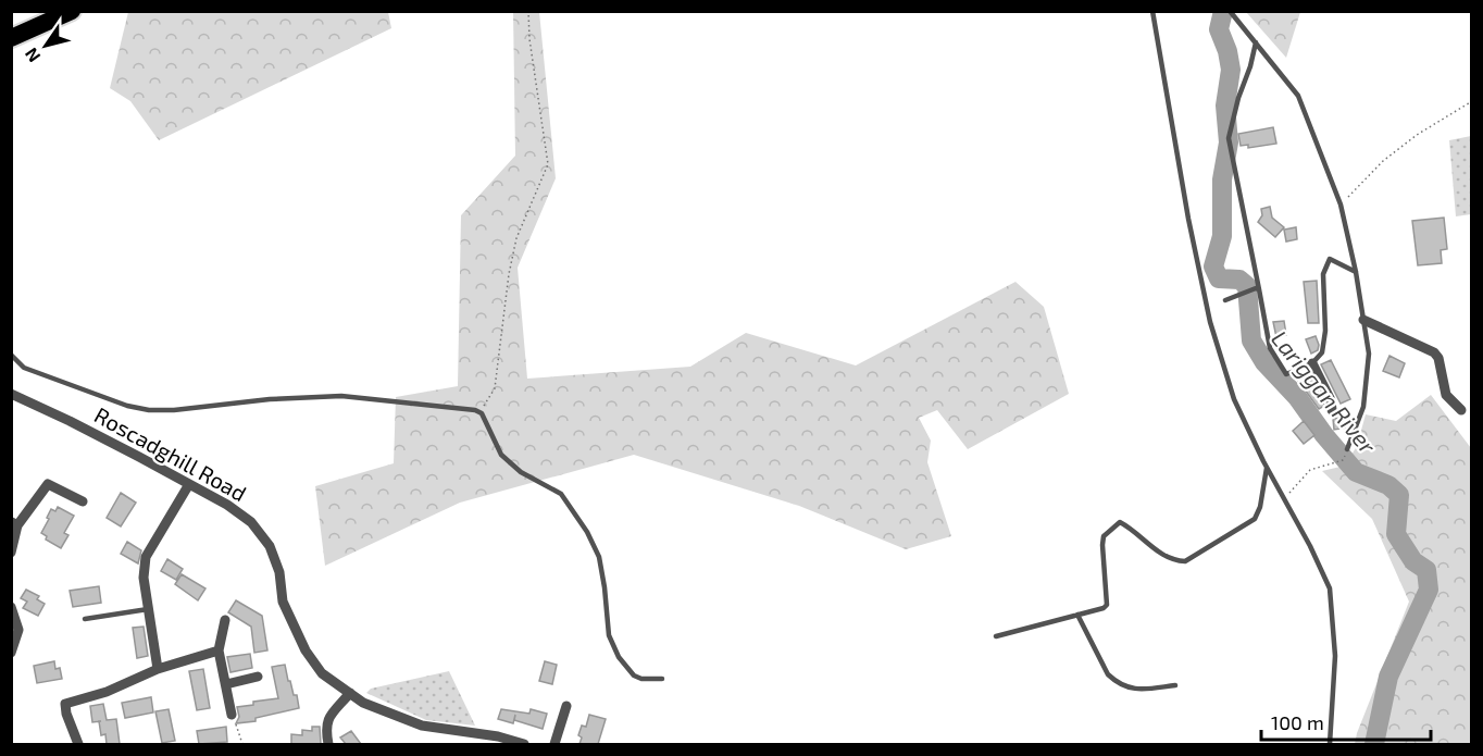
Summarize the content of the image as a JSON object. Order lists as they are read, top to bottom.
{
  "streets": {
    "street": ["Roscadghill Road"]
  },
  "water": ["Lariggan River"],
  "scale_bar": "100 m",
  "north": "bottom left"
}
